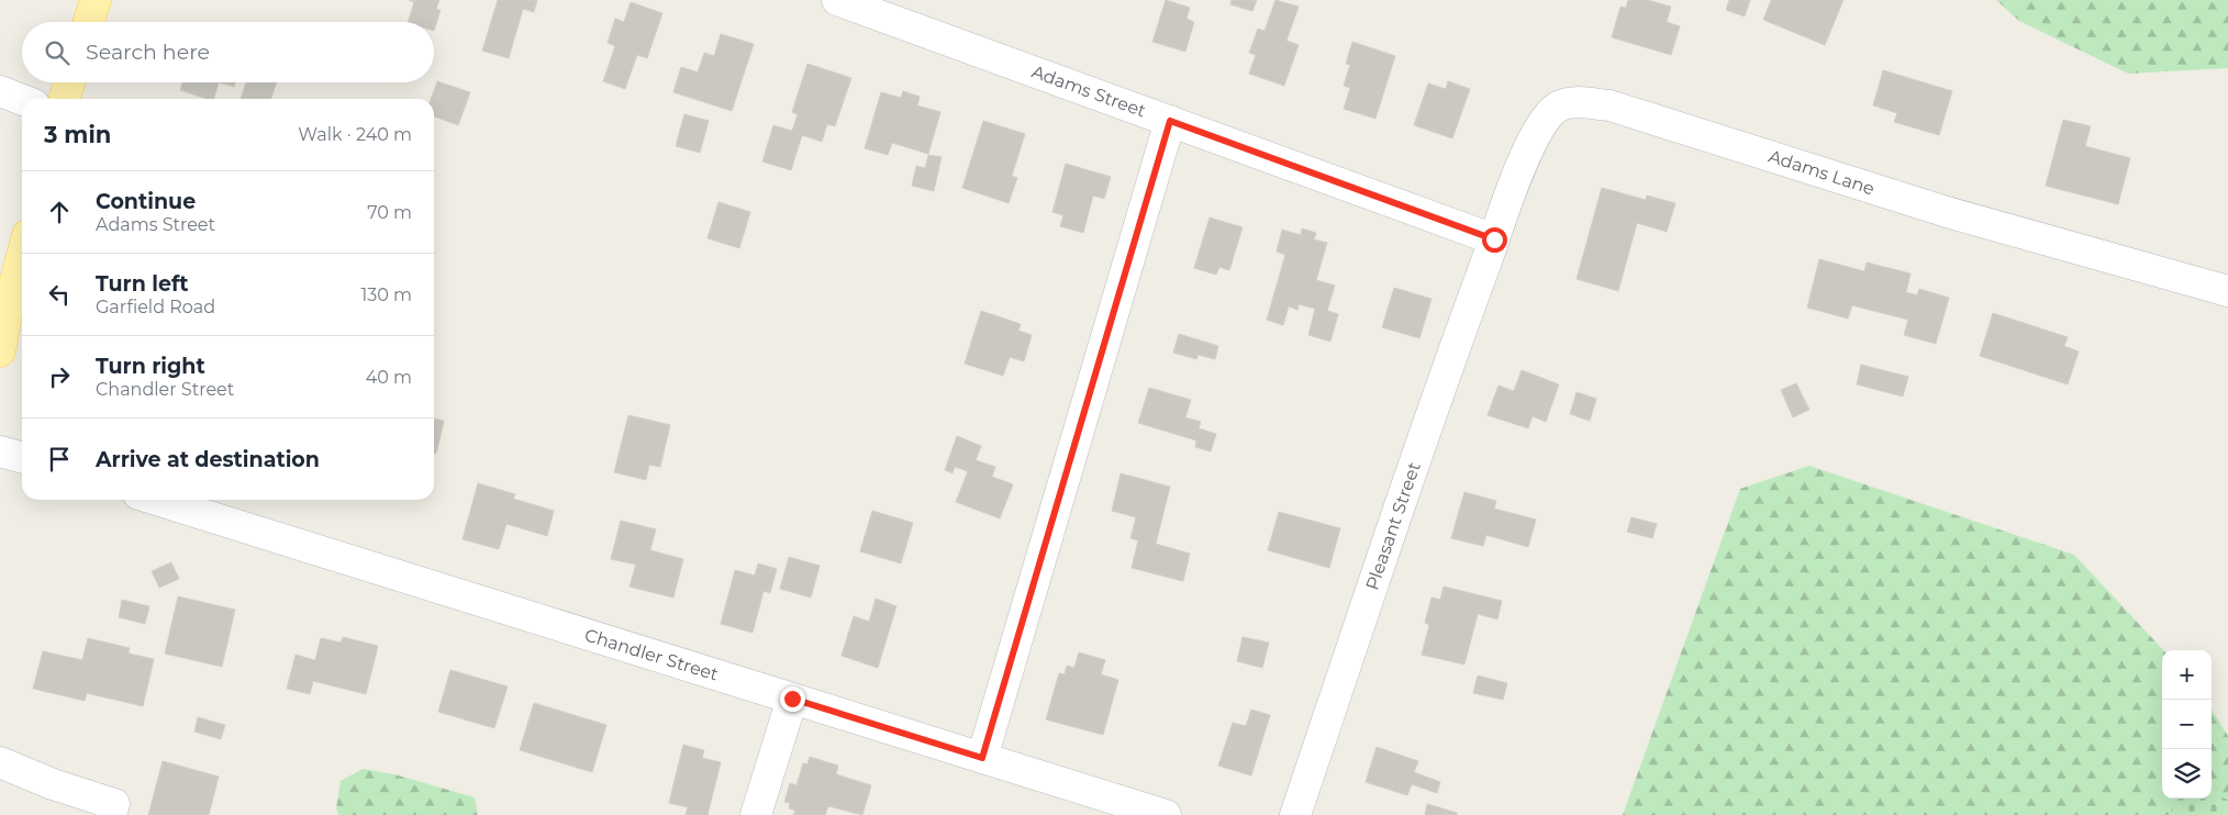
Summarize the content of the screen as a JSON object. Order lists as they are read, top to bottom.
{
  "streets": {
    "street": [
      "Adams Street",
      "Adams Lane",
      "Pleasant Street",
      "Chandler Street"
    ]
  },
  "crossings": [
    ["Adams Street", "Adams Lane"],
    ["Adams Street", "Pleasant Street"],
    ["Adams Lane", "Pleasant Street"]
  ],
  "page": {
    "search": "Search here",
    "heading": ["3 min", "Walk · 240 m"],
    "list": [
      ["Continue", "Adams Street", "70 m"],
      ["Turn left", "Garfield Road", "130 m"],
      ["Turn right", "Chandler Street", "40 m"],
      "Arrive at destination"
    ],
    "map_buttons": ["+", "−"]
  }
}
